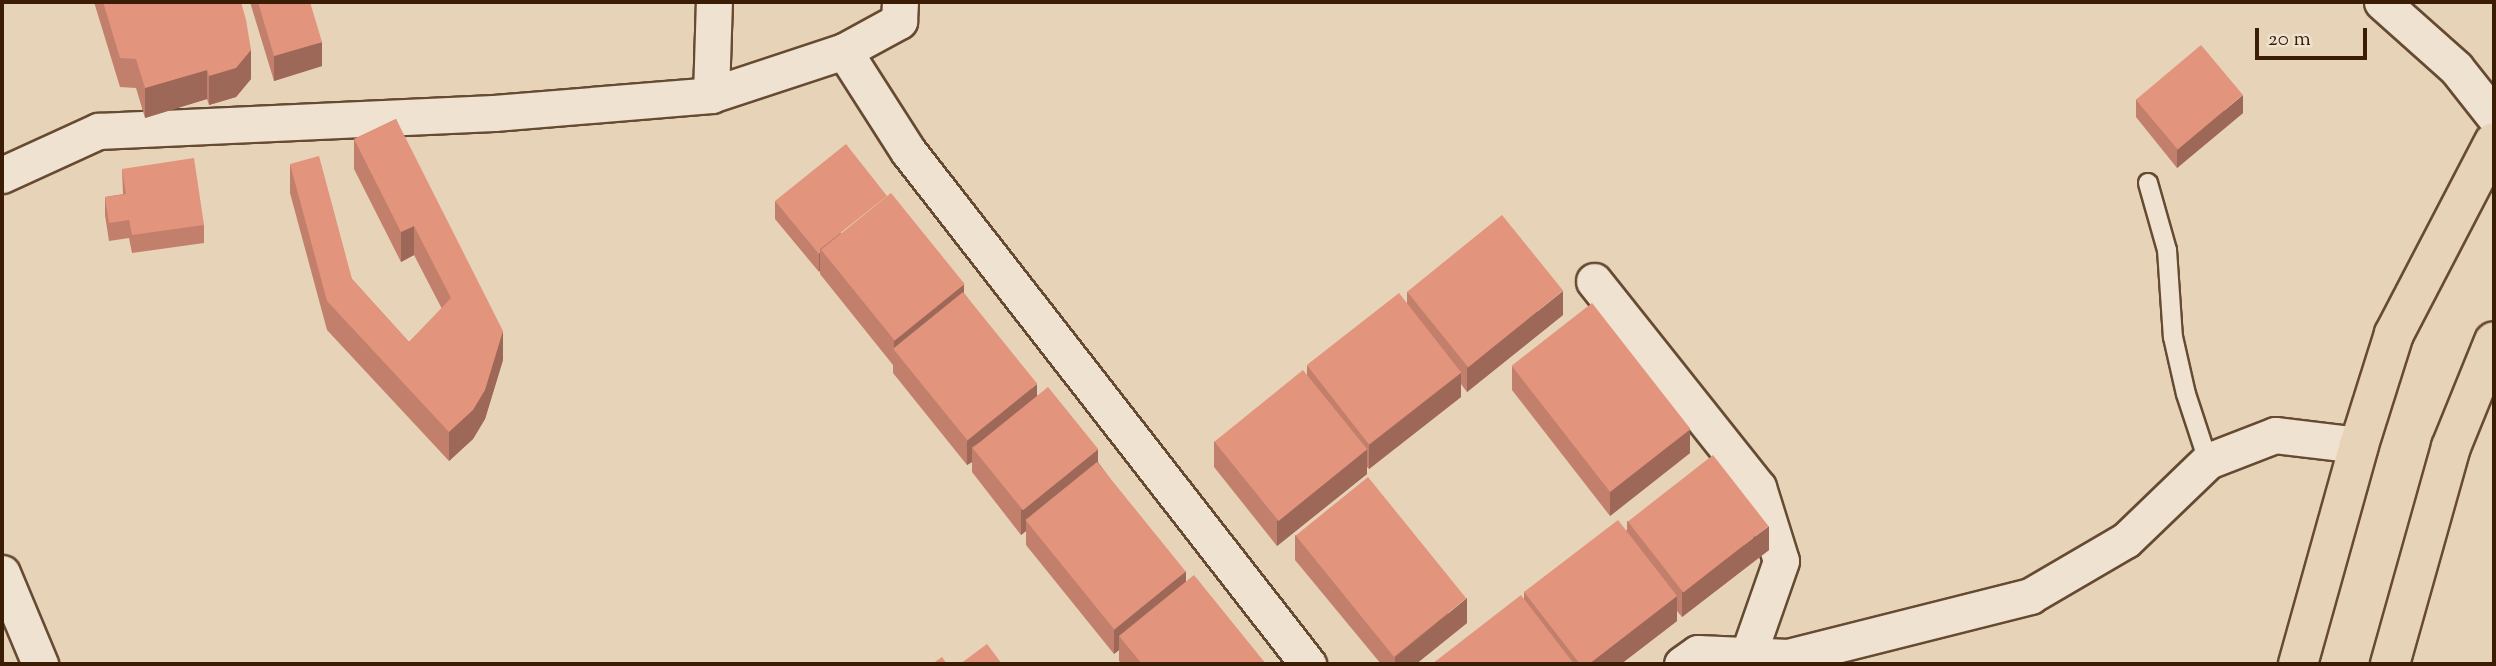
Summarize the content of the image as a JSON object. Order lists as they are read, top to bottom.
{
  "scale_bar": "20 m"
}
